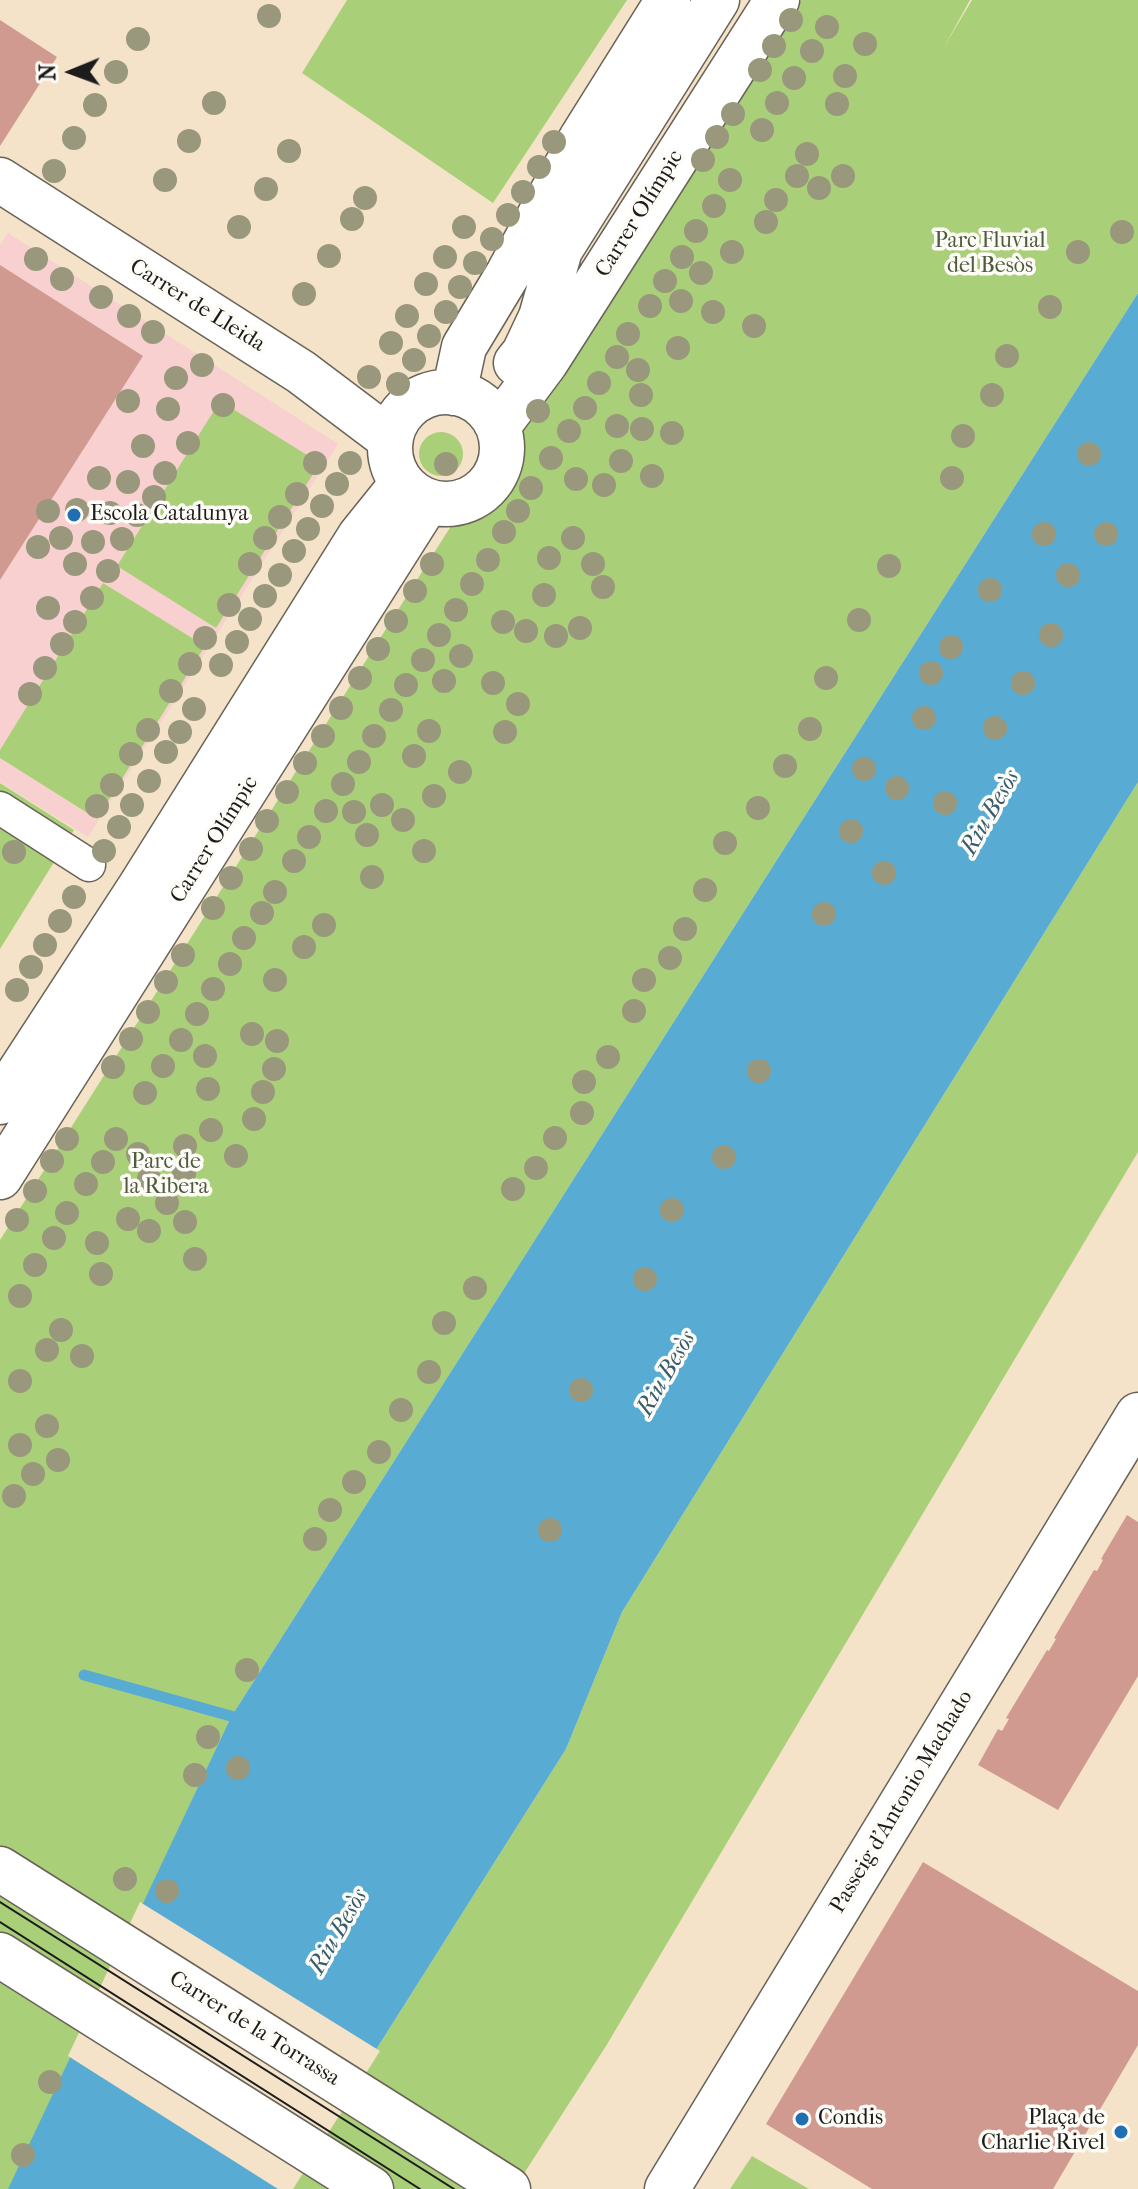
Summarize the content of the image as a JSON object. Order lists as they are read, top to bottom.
{
  "streets": {
    "street": [
      "Carrer Olímpic",
      "Carrer de Lleida",
      "Passeig d'Antonio Machado",
      "Carrer de la Torrassa"
    ]
  },
  "crossings": [
    ["Carrer Olímpic", "Carrer de Lleida"]
  ],
  "water": ["Riu Besòs"],
  "parks": ["Parc Fluvial del Besòs", "Parc de la Ribera"],
  "places": ["Escola Catalunya", "Condis", "Plaça de Charlie Rivel"],
  "north": "left"
}
